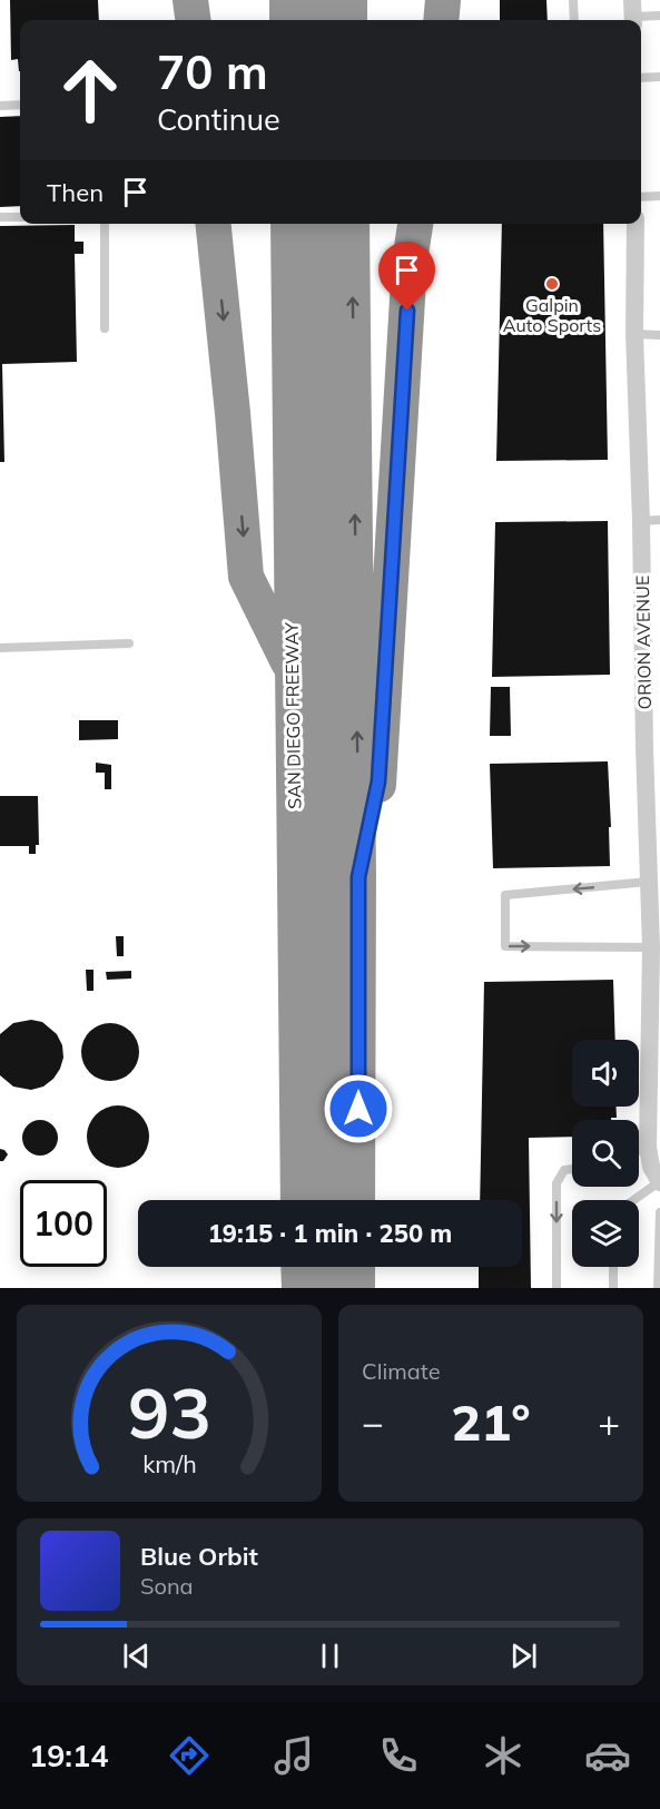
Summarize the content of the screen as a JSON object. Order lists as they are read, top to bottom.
{
  "streets": {
    "highway": ["SAN DIEGO FREEWAY"],
    "street": ["ORION AVENUE"]
  },
  "places": ["Galpin Auto Sports"],
  "page": {
    "turn": ["70 m", "Continue"],
    "then": "Then",
    "limit": "100",
    "trip": "19:15 · 1 min · 250 m",
    "tile": "Climate",
    "heat": ["−", "21°", "+"],
    "song": ["Blue Orbit", "Sona"],
    "tabs": "19:14",
    "gauge": ["93", "km/h"]
  }
}
